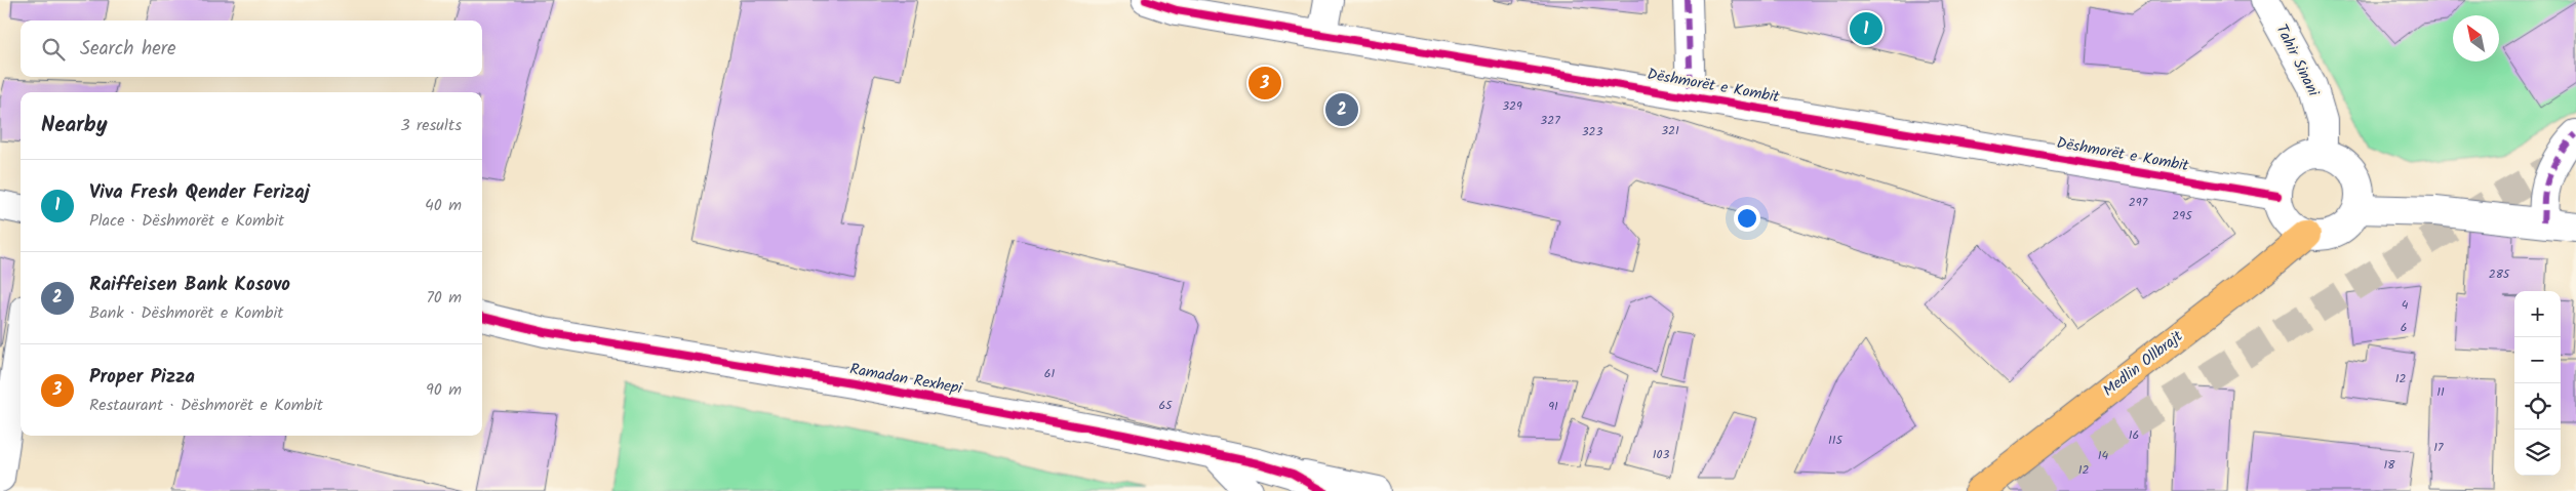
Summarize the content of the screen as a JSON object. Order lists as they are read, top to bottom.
{
  "streets": {
    "main road": ["Medlin Ollbrajt"],
    "street": ["Tahir Sinani", "Dëshmorët e Kombit", "Ramadan Rexhepi"]
  },
  "crossings": [
    ["Tahir Sinani", "Dëshmorët e Kombit"],
    ["Tahir Sinani", "Medlin Ollbrajt"],
    ["Dëshmorët e Kombit", "Medlin Ollbrajt"]
  ],
  "house_numbers": [
    "329",
    "327",
    "321",
    "323",
    "297",
    "295",
    "285",
    "4",
    "6",
    "61",
    "12",
    "11",
    "65",
    "91",
    "16",
    "115",
    "17",
    "103",
    "14",
    "18",
    "12"
  ],
  "north": "top left",
  "page": {
    "pins": ["1", "3", "2"],
    "search": "Search here",
    "heading": ["Nearby", "3 results"],
    "list": [
      {
        "mark": "1",
        "name": "Viva Fresh Qender Ferizaj",
        "note": "Place · Dëshmorët e Kombit",
        "value": "40 m"
      },
      {
        "mark": "2",
        "name": "Raiffeisen Bank Kosovo",
        "note": "Bank · Dëshmorët e Kombit",
        "value": "70 m"
      },
      {
        "mark": "3",
        "name": "Proper Pizza",
        "note": "Restaurant · Dëshmorët e Kombit",
        "value": "90 m"
      }
    ],
    "map_buttons": ["+", "−"]
  }
}
